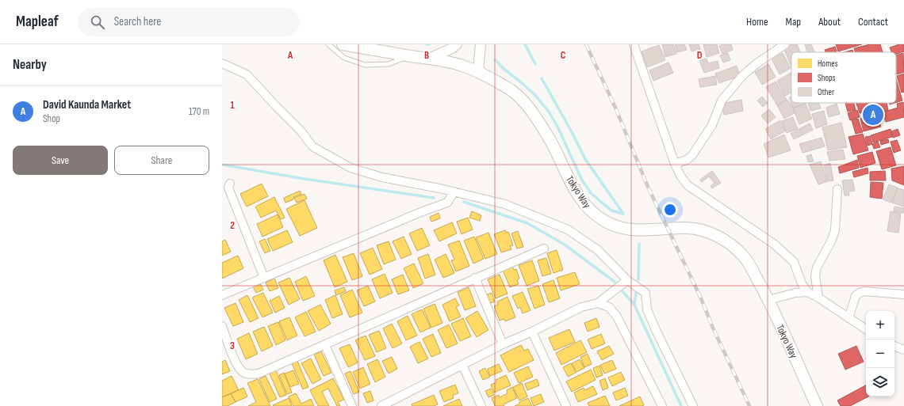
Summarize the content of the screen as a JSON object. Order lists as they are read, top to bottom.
{
  "streets": {
    "main road": ["Tokyo Way"]
  },
  "legend": ["Homes", "Shops", "Other"],
  "page": {
    "header": "Mapleaf",
    "search": "Search here",
    "nav": [
      "Home",
      "Map",
      "About",
      "Contact"
    ],
    "heading": "Nearby",
    "list": [
      {
        "mark": "A",
        "name": "David Kaunda Market",
        "note": "Shop",
        "value": "170 m"
      }
    ],
    "pins": "A",
    "buttons": ["Save", "Share"],
    "map_buttons": ["+", "−"]
  },
  "grid": {
    "columns": [
      "A",
      "B",
      "C",
      "D"
    ],
    "rows": ["1", "2", "3"]
  }
}
